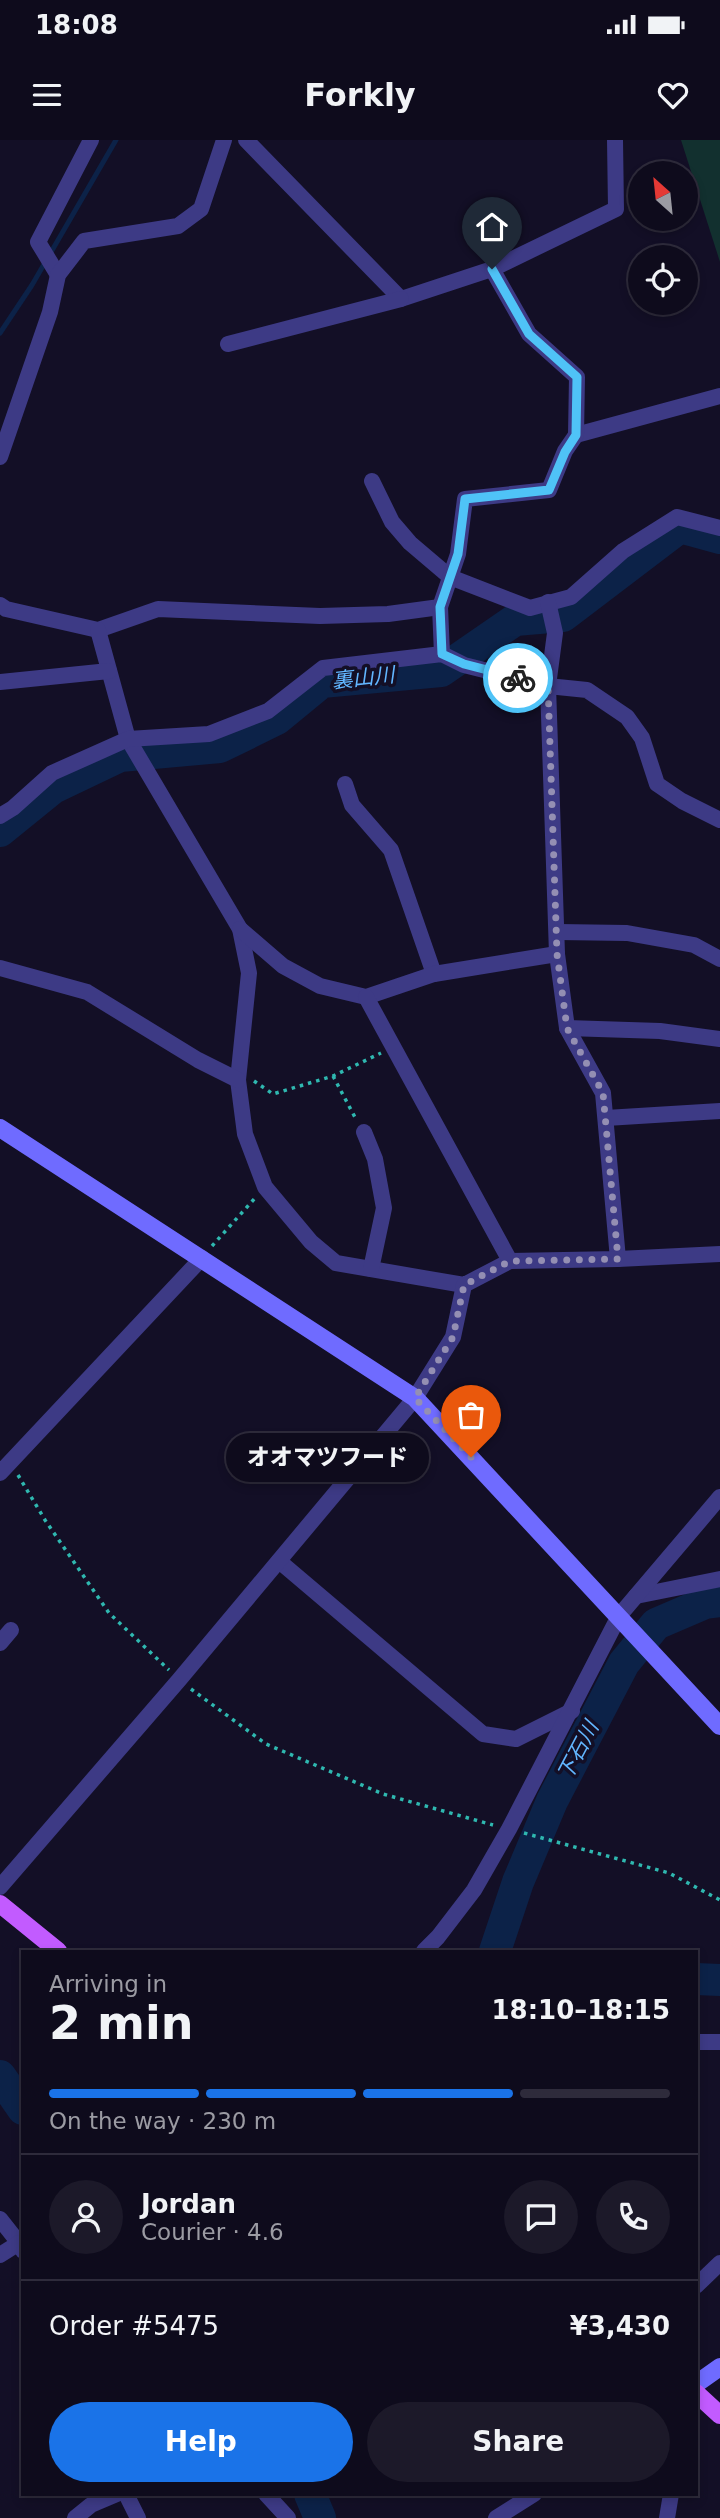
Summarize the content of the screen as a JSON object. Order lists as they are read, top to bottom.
{
  "water": ["裏山川", "下石川"],
  "places": ["オオマツフード"],
  "north": "top left",
  "page": {
    "status": "18:08",
    "header": "Forkly",
    "bubble": "オオマツフード",
    "heading": ["2 min", "Arriving in", "18:10–18:15"],
    "panel": [
      "Jordan",
      "Courier · 4.6",
      "Order #5475",
      "¥3,430"
    ],
    "bar": "On the way · 230 m",
    "buttons": ["Help", "Share"]
  }
}
